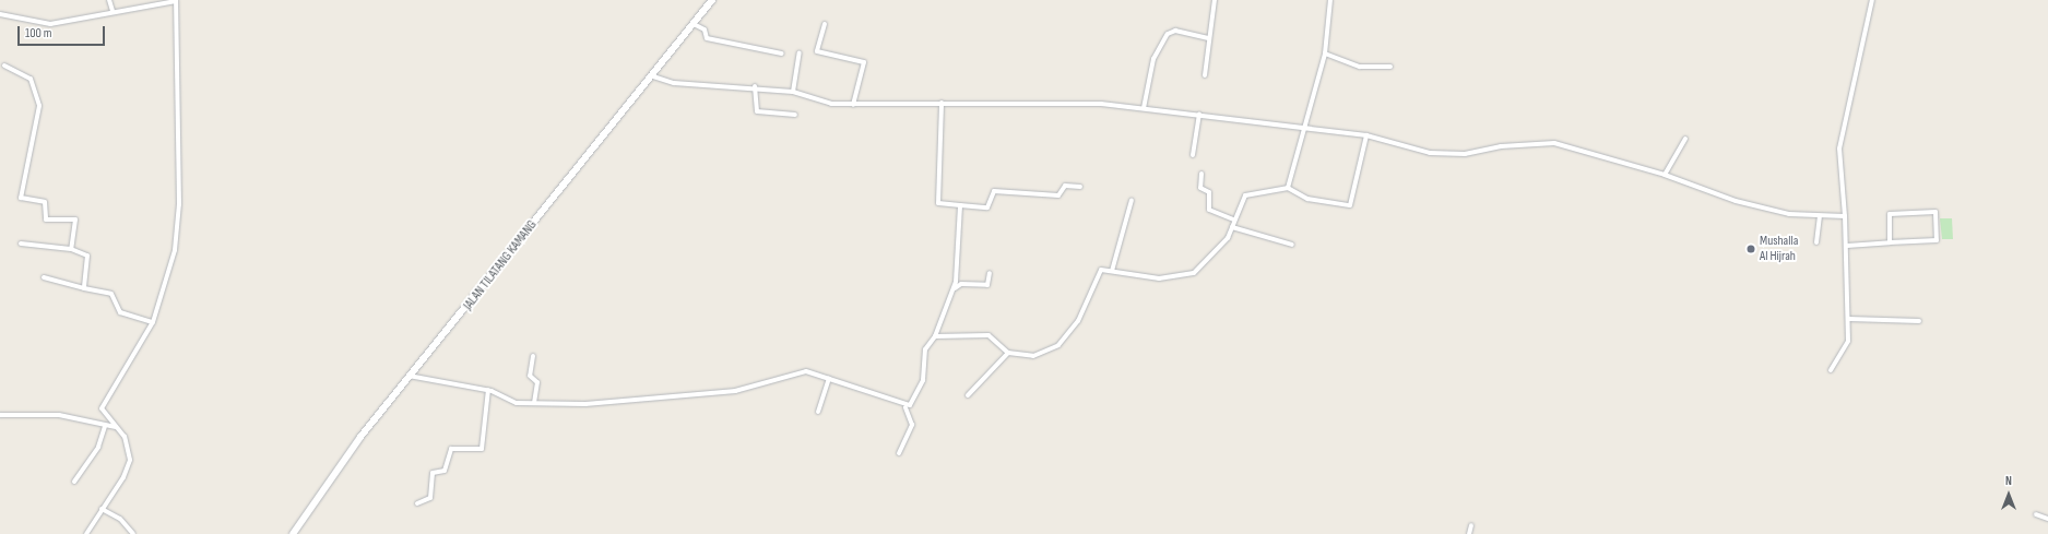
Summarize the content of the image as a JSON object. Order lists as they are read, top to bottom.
{
  "streets": {
    "street": ["JALAN TILATANG KAMANG"]
  },
  "places": ["Mushalla Al Hijrah"],
  "scale_bar": "100 m",
  "north": "top"
}
